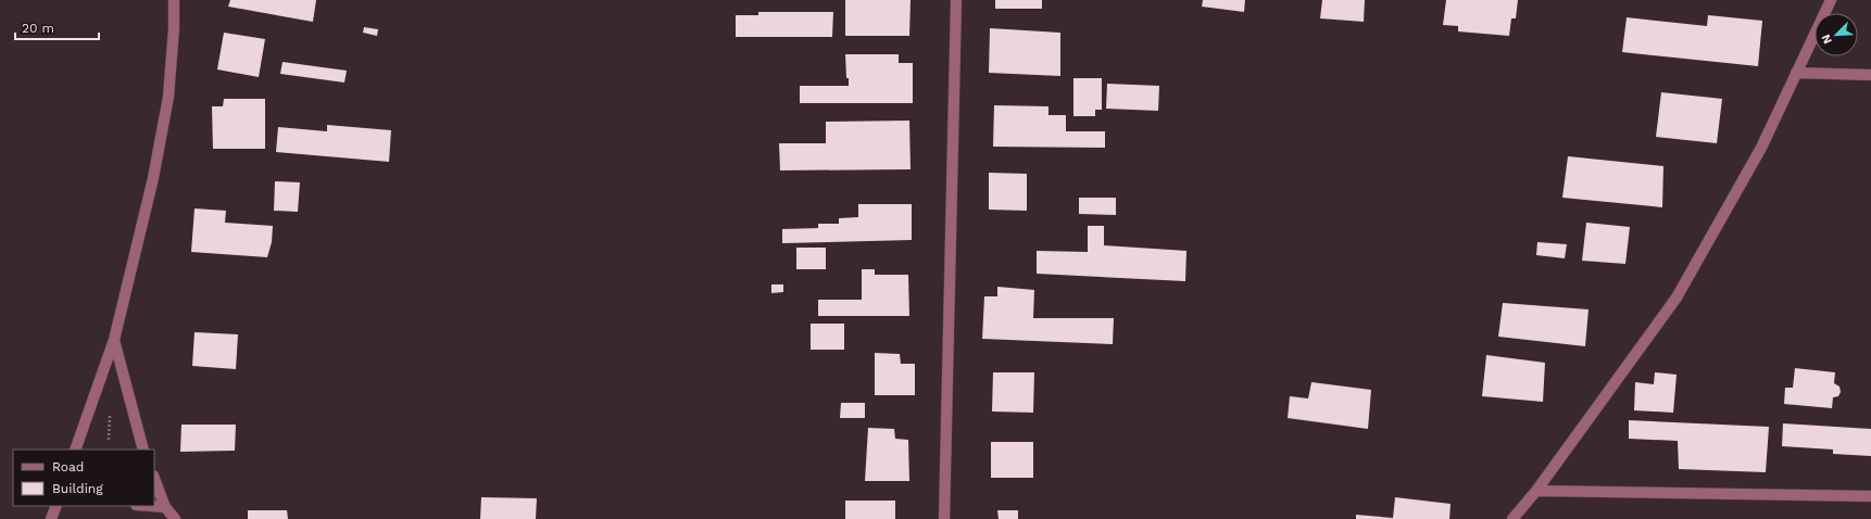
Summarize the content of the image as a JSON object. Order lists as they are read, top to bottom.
{
  "legend": ["Road", "Building"],
  "scale_bar": "20 m",
  "north": "bottom left"
}
